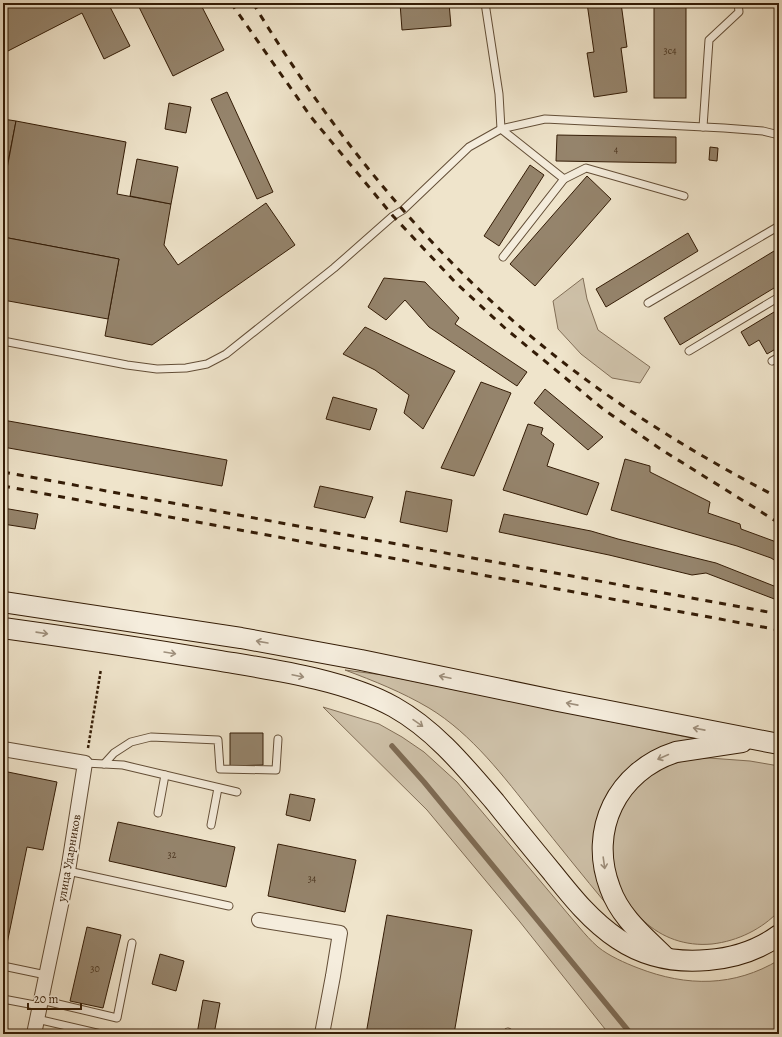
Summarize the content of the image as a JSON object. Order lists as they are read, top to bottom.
{
  "streets": {
    "street": ["улица Ударников"]
  },
  "house_numbers": [
    "3с4",
    "4",
    "32",
    "34",
    "30"
  ],
  "scale_bar": "20 m"
}
